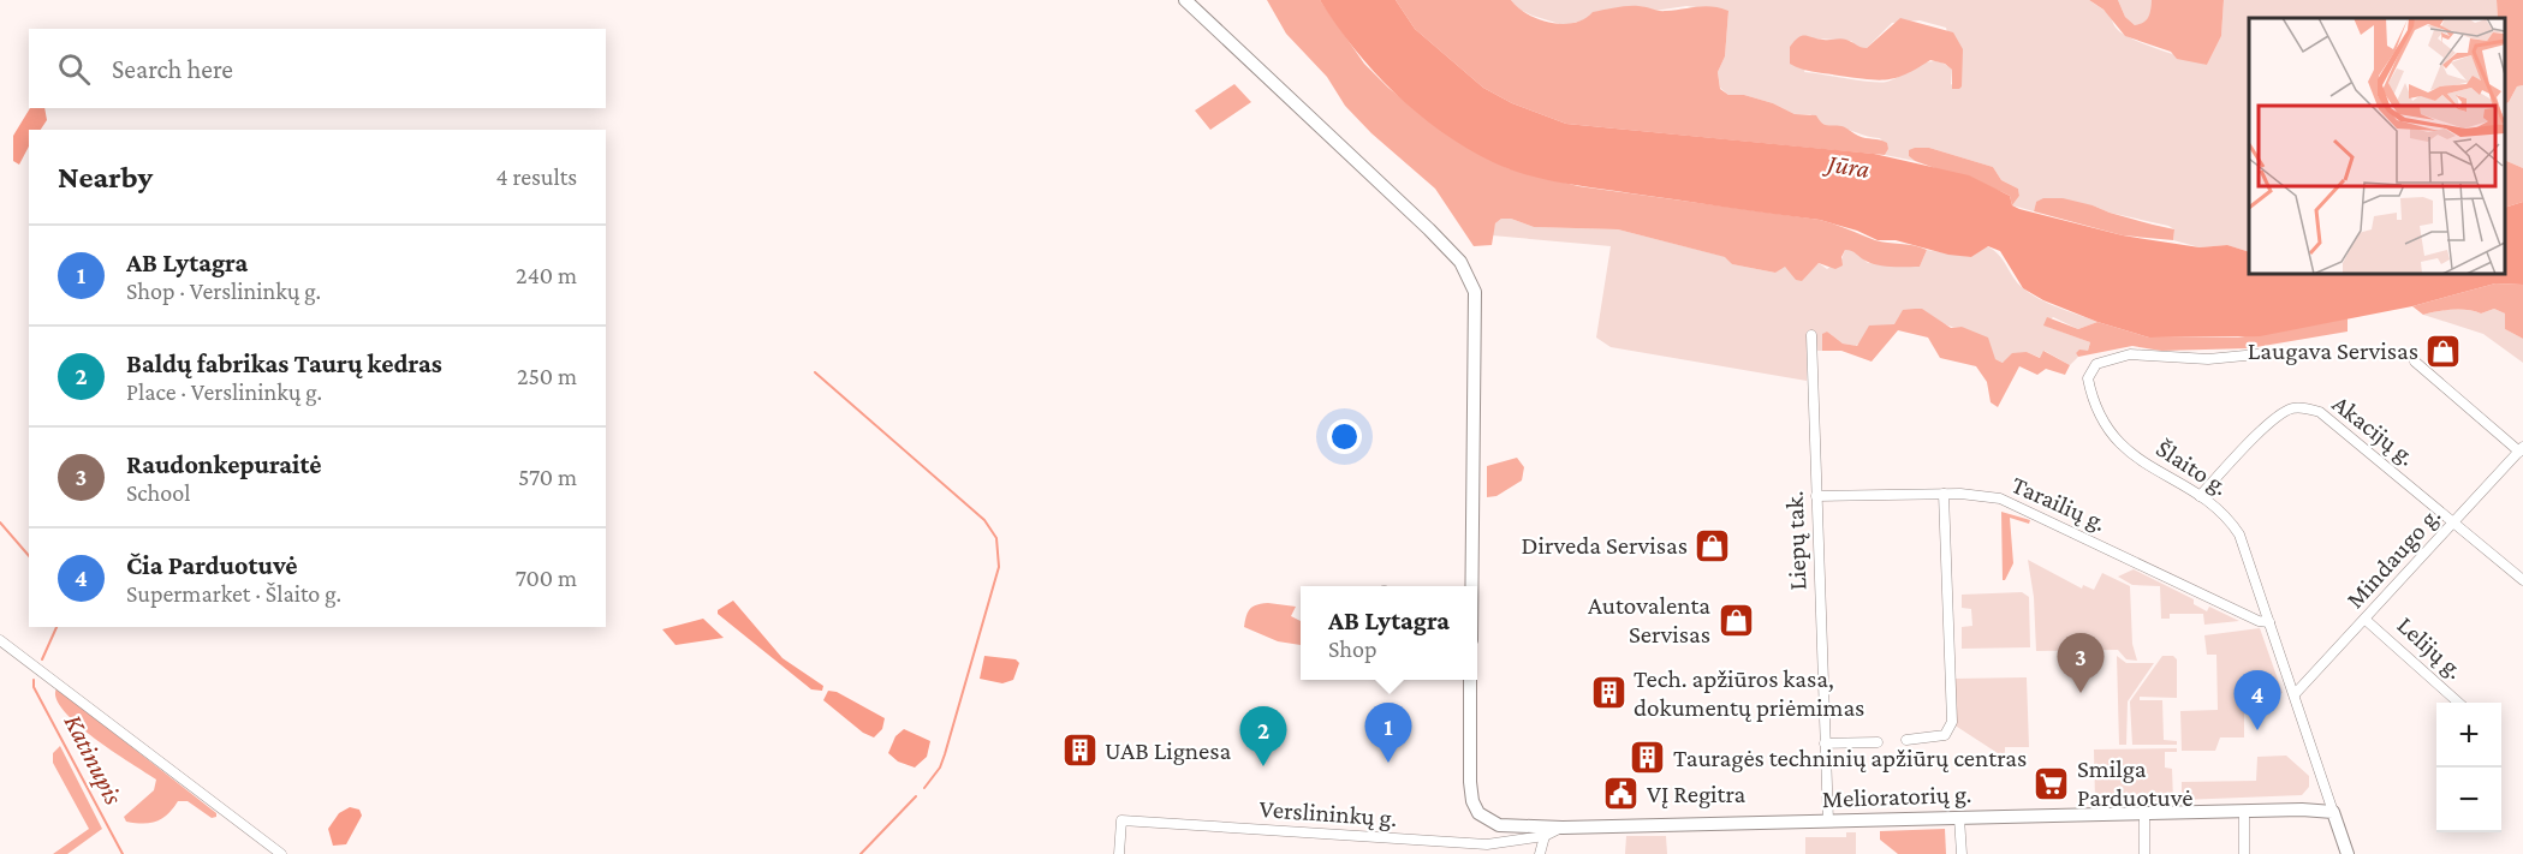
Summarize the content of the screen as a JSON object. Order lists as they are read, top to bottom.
{
  "streets": {
    "main road": ["Šlaito g.", "Melioratorių g."],
    "street": [
      "Akacijų g.",
      "Tarailių g.",
      "Liepų tak.",
      "Mindaugo g.",
      "Lelijų g.",
      "Verslininkų g."
    ]
  },
  "crossings": [
    ["Akacijų g.", "Šlaito g."],
    ["Akacijų g.", "Mindaugo g."],
    ["Šlaito g.", "Tarailių g."],
    ["Šlaito g.", "Mindaugo g."],
    ["Šlaito g.", "Melioratorių g."],
    ["Tarailių g.", "Liepų tak."],
    ["Liepų tak.", "Melioratorių g."],
    ["Mindaugo g.", "Lelijų g."],
    ["Melioratorių g.", "Verslininkų g."]
  ],
  "water": ["Jūra", "Katinupis"],
  "places": {
    "shop": ["Laugava Servisas", "Dirveda Servisas", "Autovalenta Servisas"],
    "building": ["Tech. apžiūros kasa, dokumentų priėmimas", "UAB Lignesa", "Tauragės techninių apžiūrų centras"],
    "supermarket": ["Smilga Parduotuvė"],
    "public building": ["VĮ Regitra"]
  },
  "page": {
    "search": "Search here",
    "heading": ["Nearby", "4 results"],
    "list": [
      {
        "mark": "1",
        "name": "AB Lytagra",
        "note": "Shop · Verslininkų g.",
        "value": "240 m"
      },
      {
        "mark": "2",
        "name": "Baldų fabrikas Taurų kedras",
        "note": "Place · Verslininkų g.",
        "value": "250 m"
      },
      {
        "mark": "3",
        "name": "Raudonkepuraitė",
        "note": "School",
        "value": "570 m"
      },
      {
        "mark": "4",
        "name": "Čia Parduotuvė",
        "note": "Supermarket · Šlaito g.",
        "value": "700 m"
      }
    ],
    "popup": ["AB Lytagra", "Shop"],
    "pins": [
      "3",
      "4",
      "1",
      "2"
    ],
    "map_buttons": ["+", "−"]
  }
}
